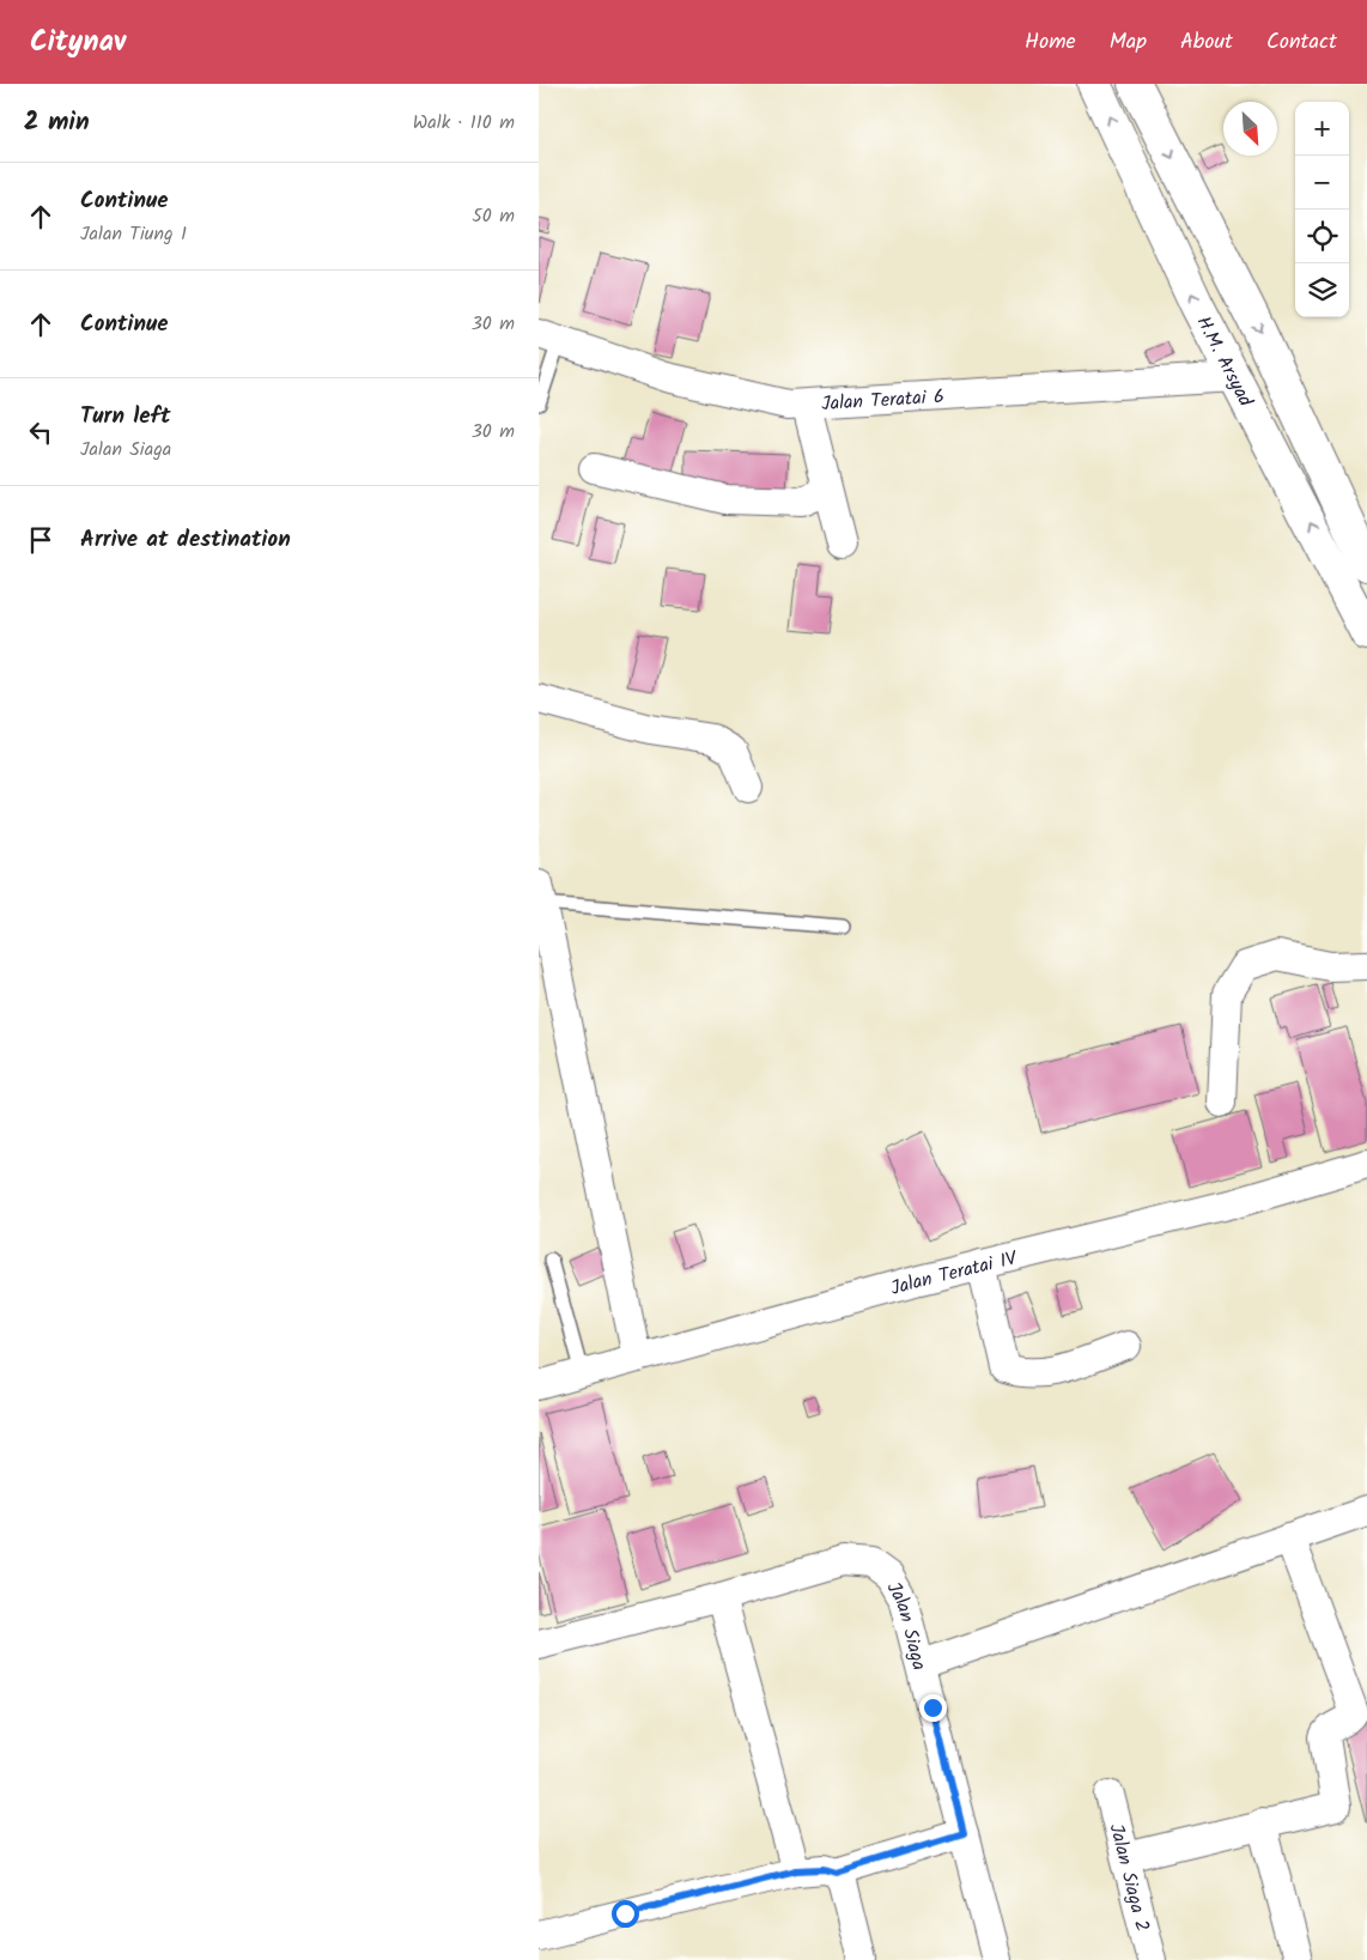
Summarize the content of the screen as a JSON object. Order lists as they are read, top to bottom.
{
  "streets": {
    "street": [
      "H.M. Arsyad",
      "Jalan Teratai 6",
      "Jalan Teratai IV",
      "Jalan Siaga",
      "Jalan Siaga 2"
    ]
  },
  "crossings": [
    ["H.M. Arsyad", "Jalan Teratai 6"]
  ],
  "north": "bottom right",
  "page": {
    "header": "Citynav",
    "nav": [
      "Home",
      "Map",
      "About",
      "Contact"
    ],
    "heading": ["2 min", "Walk · 110 m"],
    "map_buttons": ["+", "−"],
    "list": [
      ["Continue", "Jalan Tiung 1", "50 m"],
      ["Continue", "30 m"],
      ["Turn left", "Jalan Siaga", "30 m"],
      "Arrive at destination"
    ]
  }
}
